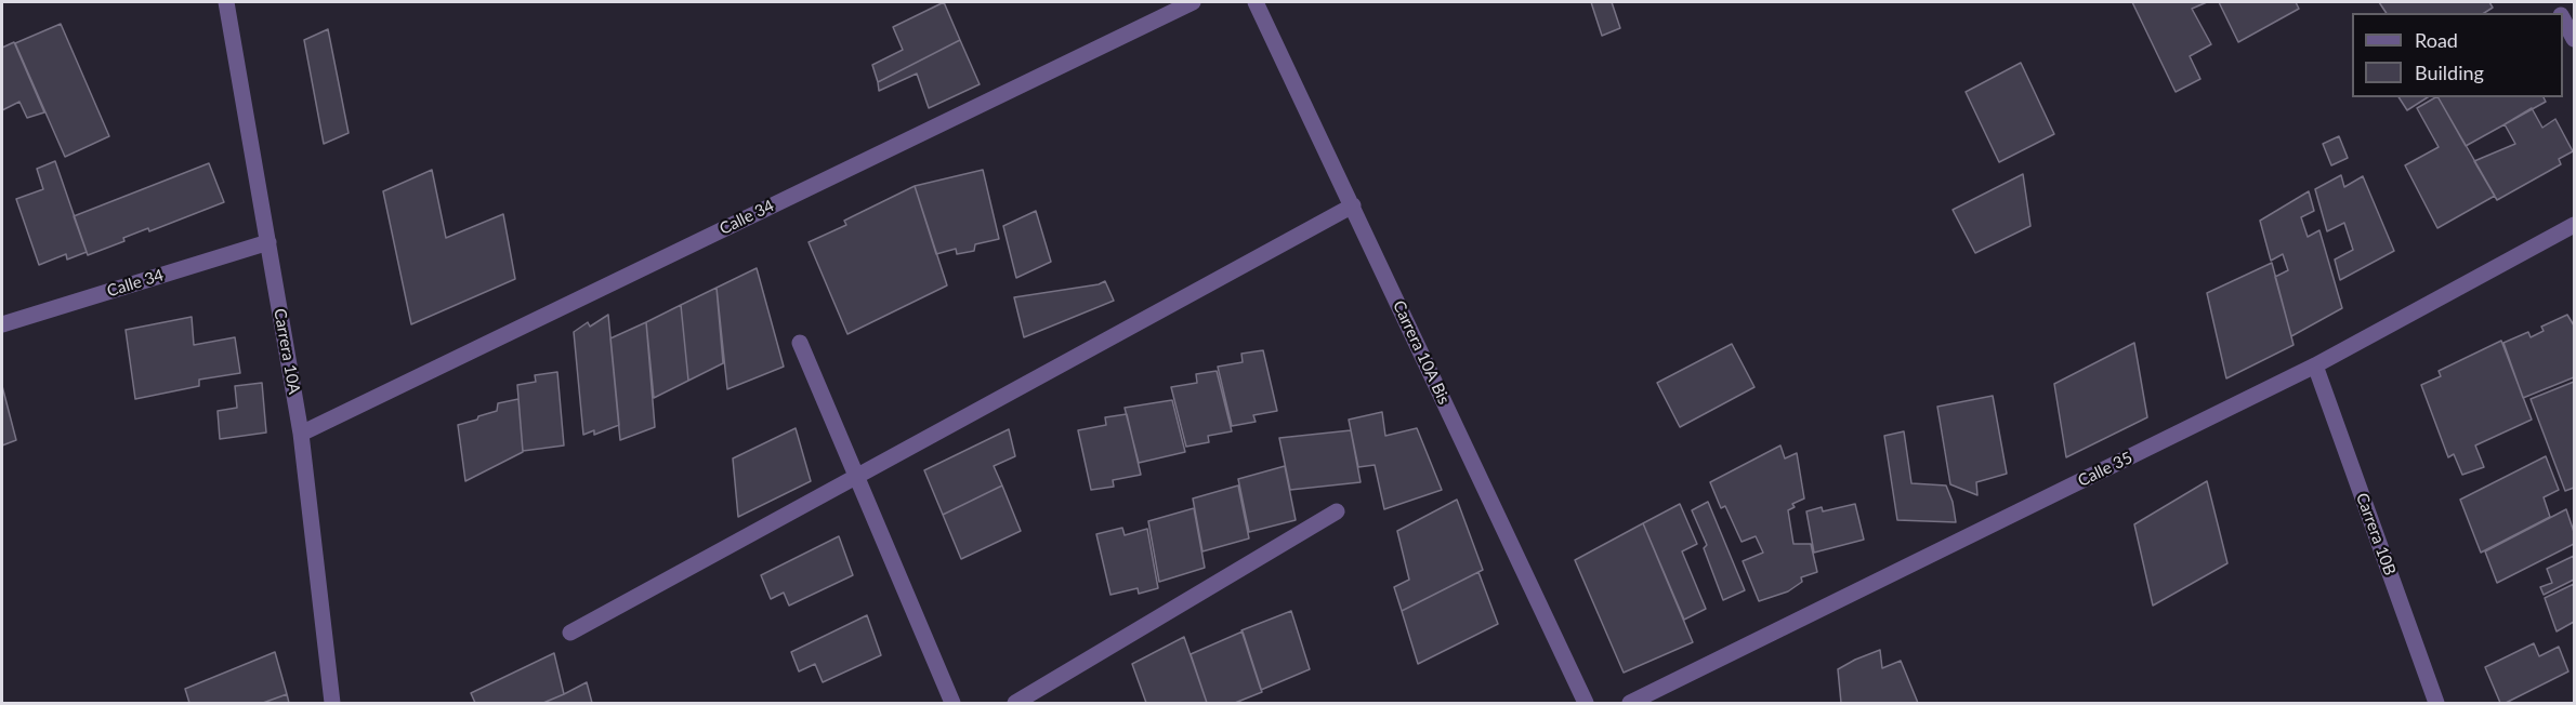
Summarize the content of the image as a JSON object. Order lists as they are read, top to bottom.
{
  "streets": {
    "street": [
      "Calle 34",
      "Carrera 10A",
      "Carrera 10A Bis",
      "Calle 35",
      "Carrera 10B"
    ]
  },
  "crossings": [
    ["Calle 34", "Carrera 10A"],
    ["Calle 35", "Carrera 10B"]
  ],
  "legend": ["Road", "Building"]
}
